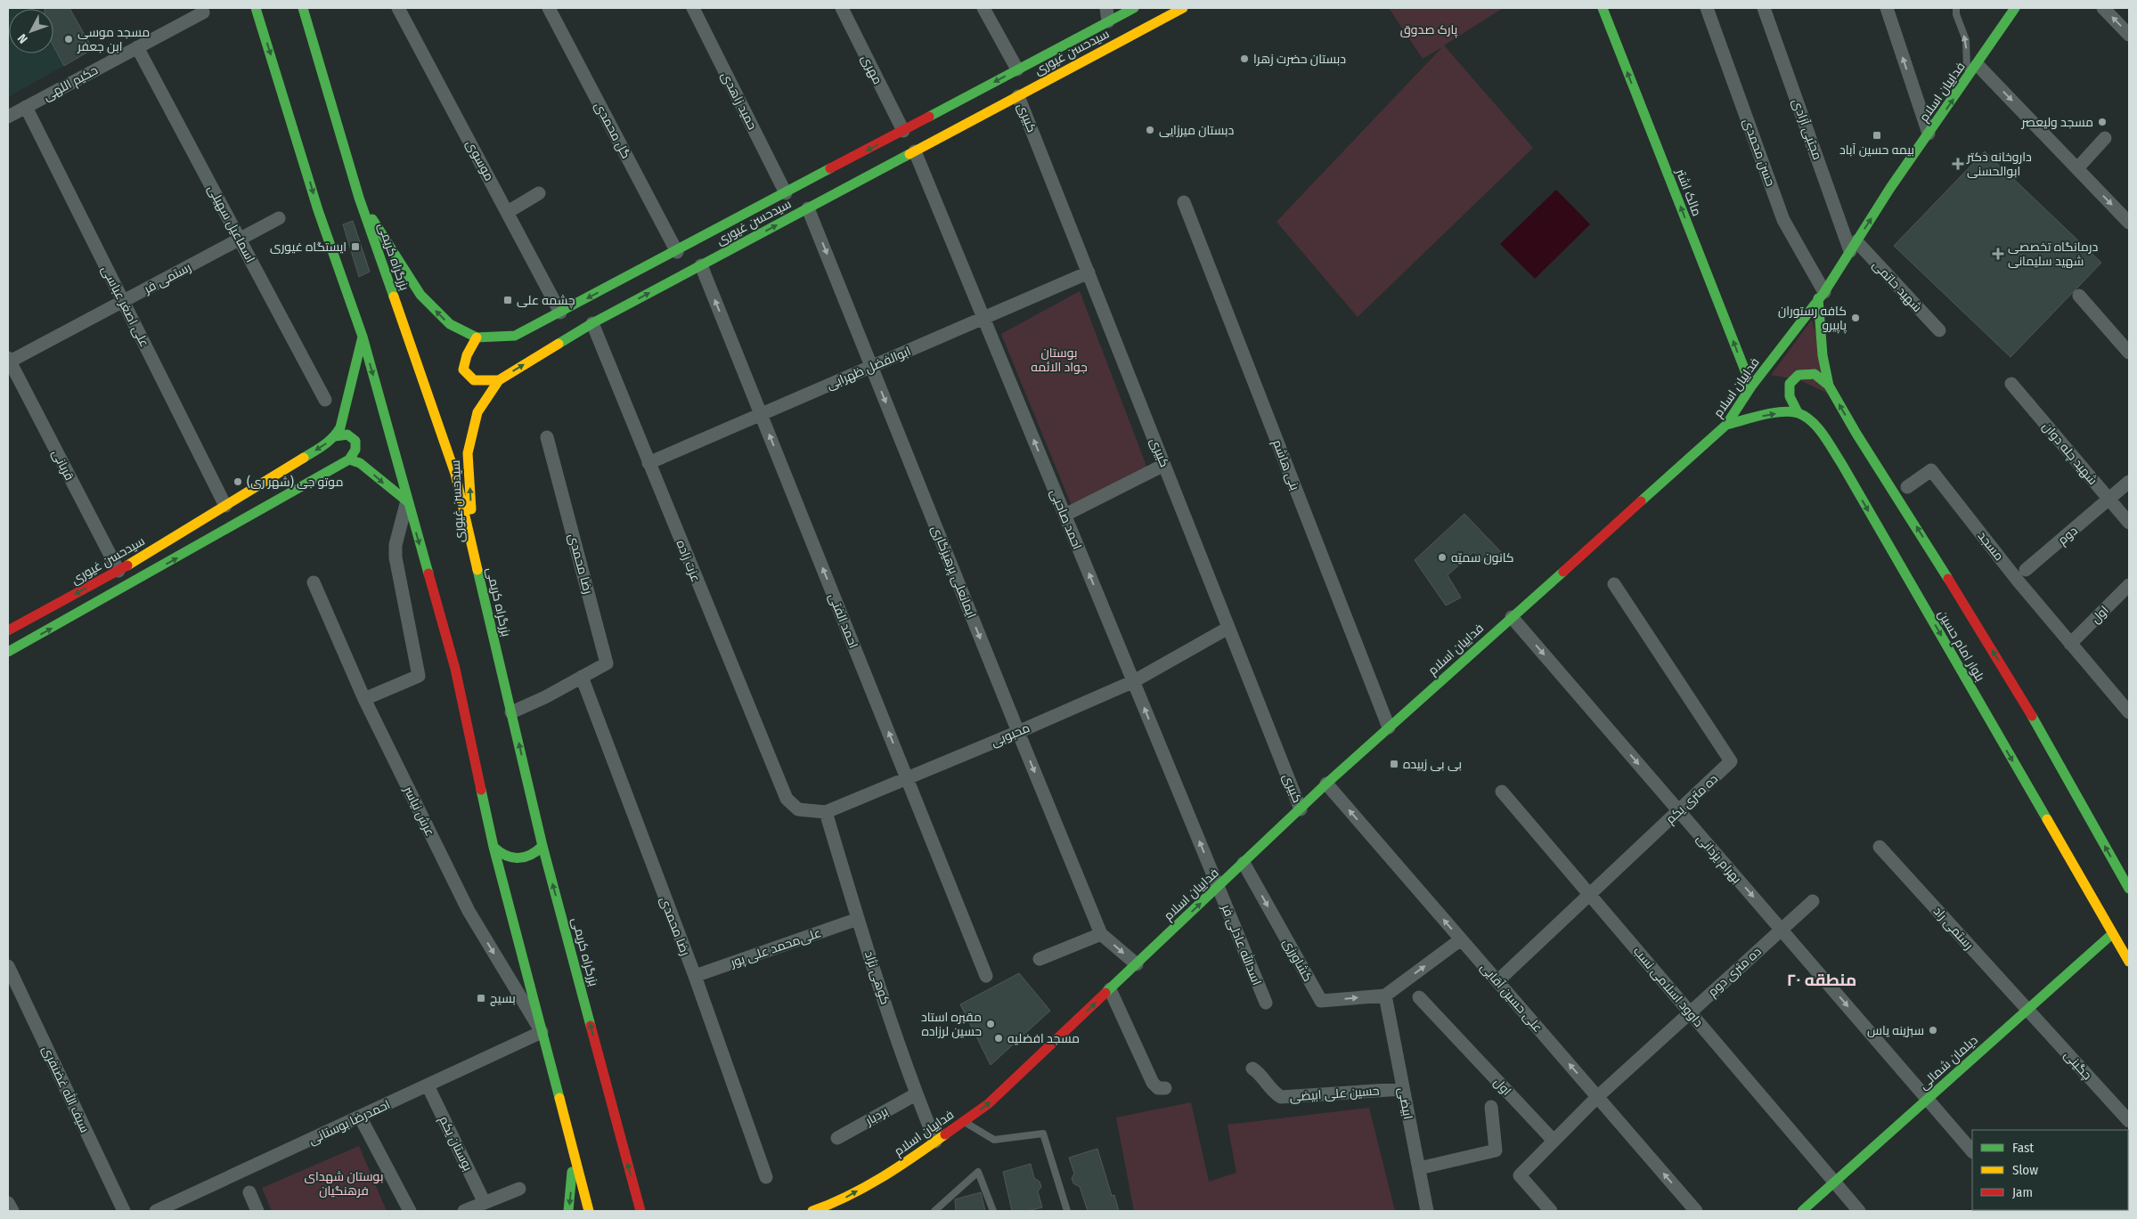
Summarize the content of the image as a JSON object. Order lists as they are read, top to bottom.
{
  "streets": {
    "main road": [
      "سیدحسن غیوری",
      "فداییان اسلام",
      "مالک اشتر",
      "بزرگراه کریمی",
      "بلوار امام حسین",
      "دیلمان شمالی"
    ],
    "street": [
      "مهری",
      "حکیم اللهی",
      "حمید زاهدی",
      "کبیری",
      "مجتبی آزادی",
      "گل محمدی",
      "حسن محمدی",
      "موسوی",
      "اسماعیل سهیلی",
      "رستمی فر",
      "شهید حاتمی",
      "علی اصغر عباسی",
      "ابوالفضل ظهرابی",
      "شهید چله دوان",
      "قربانی",
      "بنی هاشم",
      "احمد صاحبی",
      "دوم",
      "مسجد",
      "عزت زاده",
      "رضا محمدی",
      "ایمانعلی پرهیزگاری",
      "اول",
      "احمد الفتی",
      "محبوبی",
      "ده متری یکم",
      "عرش نیاسر",
      "بهرام یزدانی",
      "رستمی راد",
      "اسدالله عادلی فر",
      "علی‌محمد علی پور",
      "کشاورزی",
      "ده متری دوم",
      "کوهی نژاد",
      "داوود اسلامی نسب",
      "علی حسین آقایی",
      "چگینی",
      "سیف الله غضنفری",
      "حسین علی ابیضی",
      "ابیضی",
      "بردبار",
      "احمدرضا بوستانی",
      "بوستان یکم"
    ]
  },
  "crossings": [
    ["سیدحسن غیوری", "مهری"],
    ["سیدحسن غیوری", "حمید زاهدی"],
    ["سیدحسن غیوری", "کبیری"],
    ["سیدحسن غیوری", "گل محمدی"],
    ["سیدحسن غیوری", "موسوی"],
    ["سیدحسن غیوری", "بزرگراه کریمی"],
    ["سیدحسن غیوری", "علی اصغر عباسی"],
    ["سیدحسن غیوری", "قربانی"],
    ["سیدحسن غیوری", "احمد صاحبی"],
    ["سیدحسن غیوری", "عزت زاده"],
    ["سیدحسن غیوری", "ایمانعلی پرهیزگاری"],
    ["سیدحسن غیوری", "احمد الفتی"],
    ["حکیم اللهی", "اسماعیل سهیلی"],
    ["حکیم اللهی", "علی اصغر عباسی"],
    ["فداییان اسلام", "کبیری"],
    ["فداییان اسلام", "مجتبی آزادی"],
    ["فداییان اسلام", "حسن محمدی"],
    ["فداییان اسلام", "مالک اشتر"],
    ["فداییان اسلام", "شهید حاتمی"],
    ["فداییان اسلام", "بنی هاشم"],
    ["فداییان اسلام", "احمد صاحبی"],
    ["فداییان اسلام", "بلوار امام حسین"],
    ["فداییان اسلام", "بهرام یزدانی"],
    ["فداییان اسلام", "اسدالله عادلی فر"],
    ["فداییان اسلام", "کشاورزی"],
    ["فداییان اسلام", "کوهی نژاد"],
    ["فداییان اسلام", "علی حسین آقایی"],
    ["کبیری", "ابوالفضل ظهرابی"],
    ["کبیری", "محبوبی"],
    ["مجتبی آزادی", "شهید حاتمی"],
    ["حسن محمدی", "بلوار امام حسین"],
    ["اسماعیل سهیلی", "رستمی فر"],
    ["بزرگراه کریمی", "رضا محمدی"],
    ["رستمی فر", "علی اصغر عباسی"],
    ["رستمی فر", "قربانی"],
    ["ابوالفضل ظهرابی", "احمد صاحبی"],
    ["ابوالفضل ظهرابی", "عزت زاده"],
    ["ابوالفضل ظهرابی", "ایمانعلی پرهیزگاری"],
    ["ابوالفضل ظهرابی", "احمد الفتی"],
    ["شهید چله دوان", "دوم"],
    ["احمد صاحبی", "محبوبی"],
    ["احمد صاحبی", "اسدالله عادلی فر"],
    ["مسجد", "اول"],
    ["عزت زاده", "محبوبی"],
    ["رضا محمدی", "علی‌محمد علی پور"],
    ["ایمانعلی پرهیزگاری", "محبوبی"],
    ["اول", "ده متری دوم"],
    ["احمد الفتی", "محبوبی"],
    ["بلوار امام حسین", "دیلمان شمالی"],
    ["محبوبی", "کوهی نژاد"],
    ["ده متری یکم", "بهرام یزدانی"],
    ["ده متری یکم", "داوود اسلامی نسب"],
    ["ده متری یکم", "علی حسین آقایی"],
    ["عرش نیاسر", "احمدرضا بوستانی"],
    ["بهرام یزدانی", "ده متری دوم"],
    ["بهرام یزدانی", "دیلمان شمالی"],
    ["رستمی راد", "دیلمان شمالی"],
    ["رستمی راد", "چگینی"],
    ["علی‌محمد علی پور", "کوهی نژاد"],
    ["کشاورزی", "ابیضی"],
    ["ده متری دوم", "داوود اسلامی نسب"],
    ["ده متری دوم", "علی حسین آقایی"],
    ["کوهی نژاد", "بردبار"],
    ["داوود اسلامی نسب", "دیلمان شمالی"],
    ["دیلمان شمالی", "چگینی"],
    ["حسین علی ابیضی", "ابیضی"],
    ["احمدرضا بوستانی", "بوستان یکم"]
  ],
  "one_way": [
    "فداییان اسلام",
    "مالک اشتر",
    "احمد صاحبی",
    "ایمانعلی پرهیزگاری",
    "احمد الفتی",
    "عرش نیاسر",
    "بهرام یزدانی",
    "کشاورزی",
    "علی حسین آقایی"
  ],
  "districts": ["منطقه ۲۰"],
  "parks": ["پارک صدوق", "بوستان جواد الائمه", "بوستان شهدای فرهنگیان"],
  "places": {
    "other": [
      "مسجد موسی ابن جعفر",
      "دبستان حضرت زهرا",
      "مسجد ولیعصر",
      "دبستان میرزایی",
      "کافه رستوران پاپیرو",
      "موتو جی (شهر ری)",
      "کانون سمیّه",
      "مقبره استاد حسین لرزاده",
      "سبزینه یاس",
      "مسجد افضلیه"
    ],
    "transit": [
      "بیمه حسین آباد",
      "ایستگاه غیوری",
      "چشمه علی",
      "بی بی زبیده",
      "بسیج"
    ],
    "health": ["داروخانه دکتر ابوالحسنی", "درمانگاه تخصصی شهید سلیمانی"]
  },
  "legend": ["Fast", "Slow", "Jam"],
  "north": "bottom left"
}
